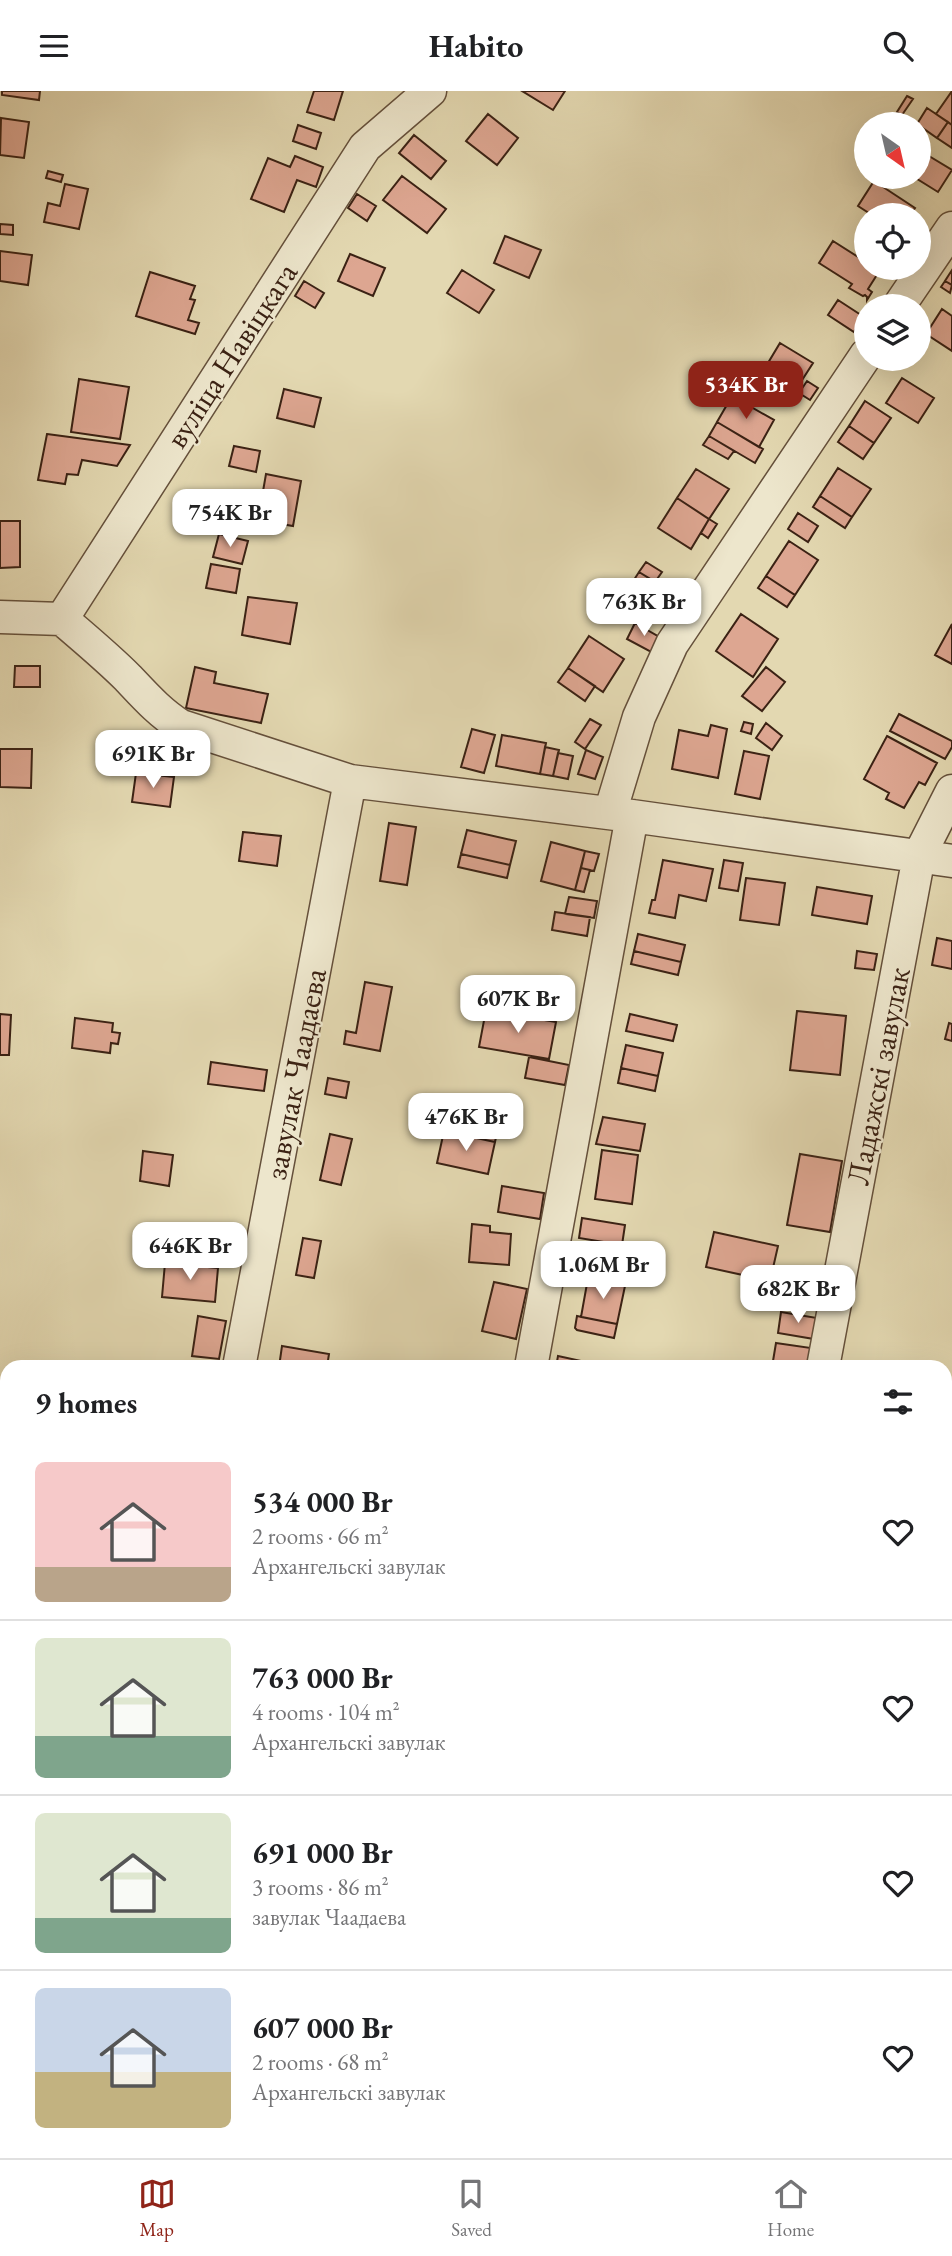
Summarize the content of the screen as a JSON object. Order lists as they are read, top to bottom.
{
  "streets": {
    "street": ["вуліца Навіцкага", "завулак Чаадаева", "Ладажскі завулак"]
  },
  "north": "bottom right",
  "page": {
    "header": "Habito",
    "price": [
      "534K Br",
      "754K Br",
      "763K Br",
      "691K Br",
      "607K Br",
      "476K Br",
      "646K Br",
      "1.06M Br",
      "682K Br"
    ],
    "heading": "9 homes",
    "list": [
      {
        "name": "534 000 Br",
        "note": "2 rooms · 66 m² · Архангельскі завулак"
      },
      {
        "name": "763 000 Br",
        "note": "4 rooms · 104 m² · Архангельскі завулак"
      },
      {
        "name": "691 000 Br",
        "note": "3 rooms · 86 m² · завулак Чаадаева"
      },
      {
        "name": "607 000 Br",
        "note": "2 rooms · 68 m² · Архангельскі завулак"
      }
    ],
    "tabs": ["Map", "Saved", "Home"]
  }
}
